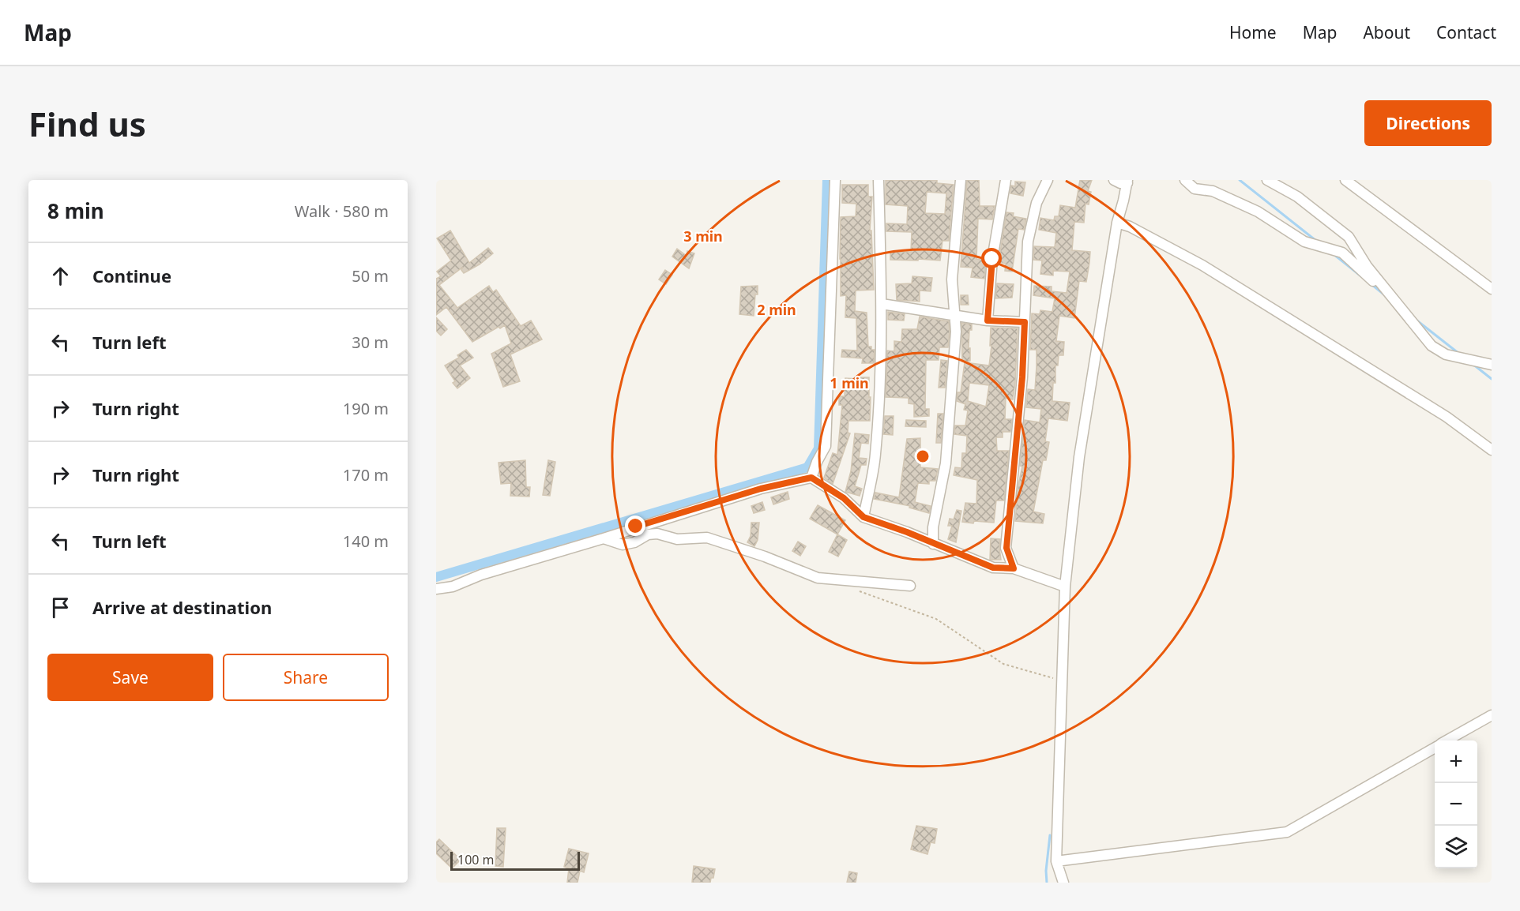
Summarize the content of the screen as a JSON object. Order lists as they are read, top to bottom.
{
  "scale_bar": "100 m",
  "page": {
    "header": "Map",
    "nav": [
      "Home",
      "Map",
      "About",
      "Contact"
    ],
    "buttons": [
      "Directions",
      ["Save", "Share"]
    ],
    "title": "Find us",
    "heading": ["8 min", "Walk · 580 m"],
    "list": [
      ["Continue", "50 m"],
      ["Turn left", "30 m"],
      ["Turn right", "190 m"],
      ["Turn right", "170 m"],
      ["Turn left", "140 m"],
      "Arrive at destination"
    ],
    "map_buttons": ["+", "−"],
    "scale": "100 m"
  },
  "rings": ["3 min", "2 min", "1 min"]
}
